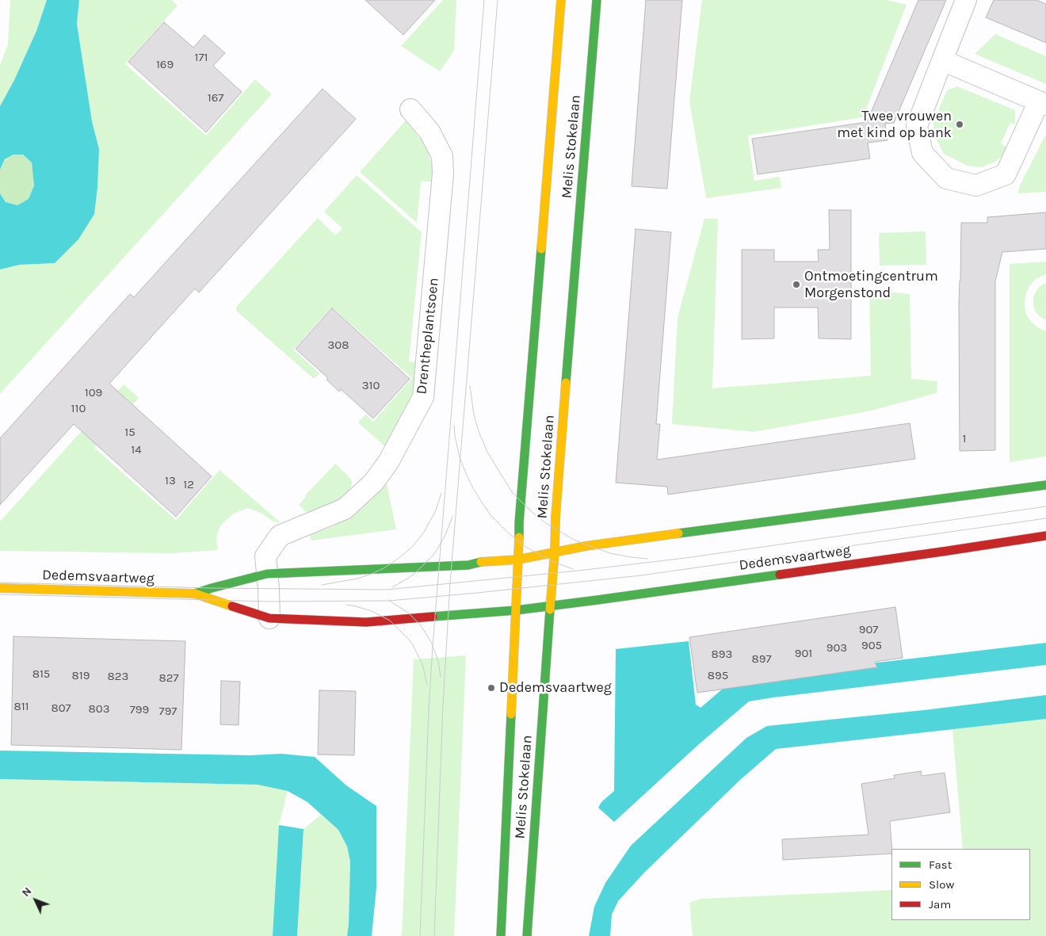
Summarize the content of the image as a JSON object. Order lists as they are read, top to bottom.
{
  "streets": {
    "street": ["Melis Stokelaan", "Drentheplantsoen", "Dedemsvaartweg"]
  },
  "crossings": [
    ["Melis Stokelaan", "Dedemsvaartweg"],
    ["Drentheplantsoen", "Dedemsvaartweg"]
  ],
  "places": ["Twee vrouwen met kind op bank", "Ontmoetingcentrum Morgenstond", "Dedemsvaartweg"],
  "house_numbers": [
    "171",
    "169",
    "167",
    "308",
    "310",
    "109",
    "110",
    "15",
    "1",
    "14",
    "13",
    "12",
    "907",
    "905",
    "903",
    "901",
    "893",
    "897",
    "815",
    "819",
    "895",
    "823",
    "827",
    "811",
    "807",
    "803",
    "799",
    "797"
  ],
  "legend": ["Fast", "Slow", "Jam"],
  "north": "top left"
}
